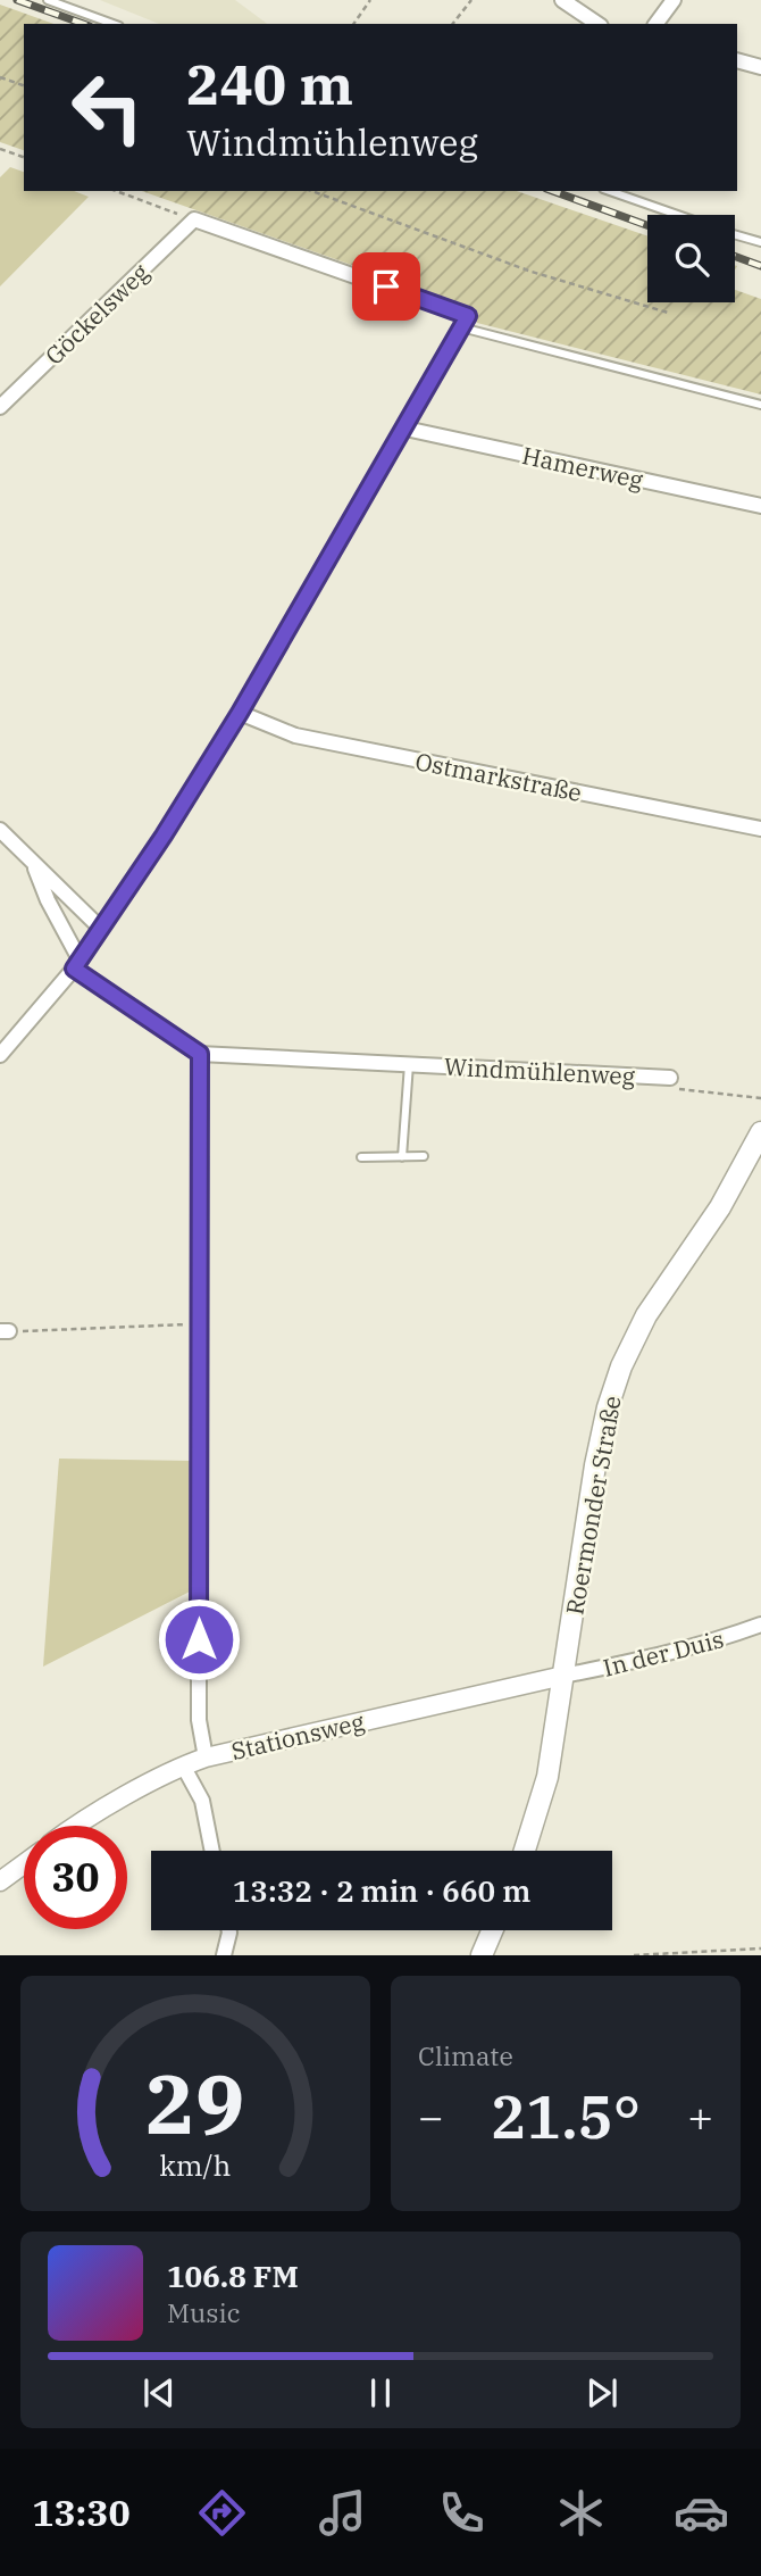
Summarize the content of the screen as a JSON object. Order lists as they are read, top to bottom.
{
  "streets": {
    "main road": ["Roermonder Straße"],
    "street": [
      "Göckelsweg",
      "Hamerweg",
      "Ostmarkstraße",
      "Windmühlenweg",
      "In der Duis",
      "Stationsweg"
    ]
  },
  "crossings": [
    ["Roermonder Straße", "In der Duis"],
    ["Roermonder Straße", "Stationsweg"],
    ["In der Duis", "Stationsweg"]
  ],
  "page": {
    "turn": ["240 m", "Windmühlenweg"],
    "limit": "30",
    "trip": "13:32 · 2 min · 660 m",
    "tile": "Climate",
    "heat": ["−", "21.5°", "+"],
    "song": ["106.8 FM", "Music"],
    "tabs": "13:30",
    "gauge": ["29", "km/h"]
  }
}
